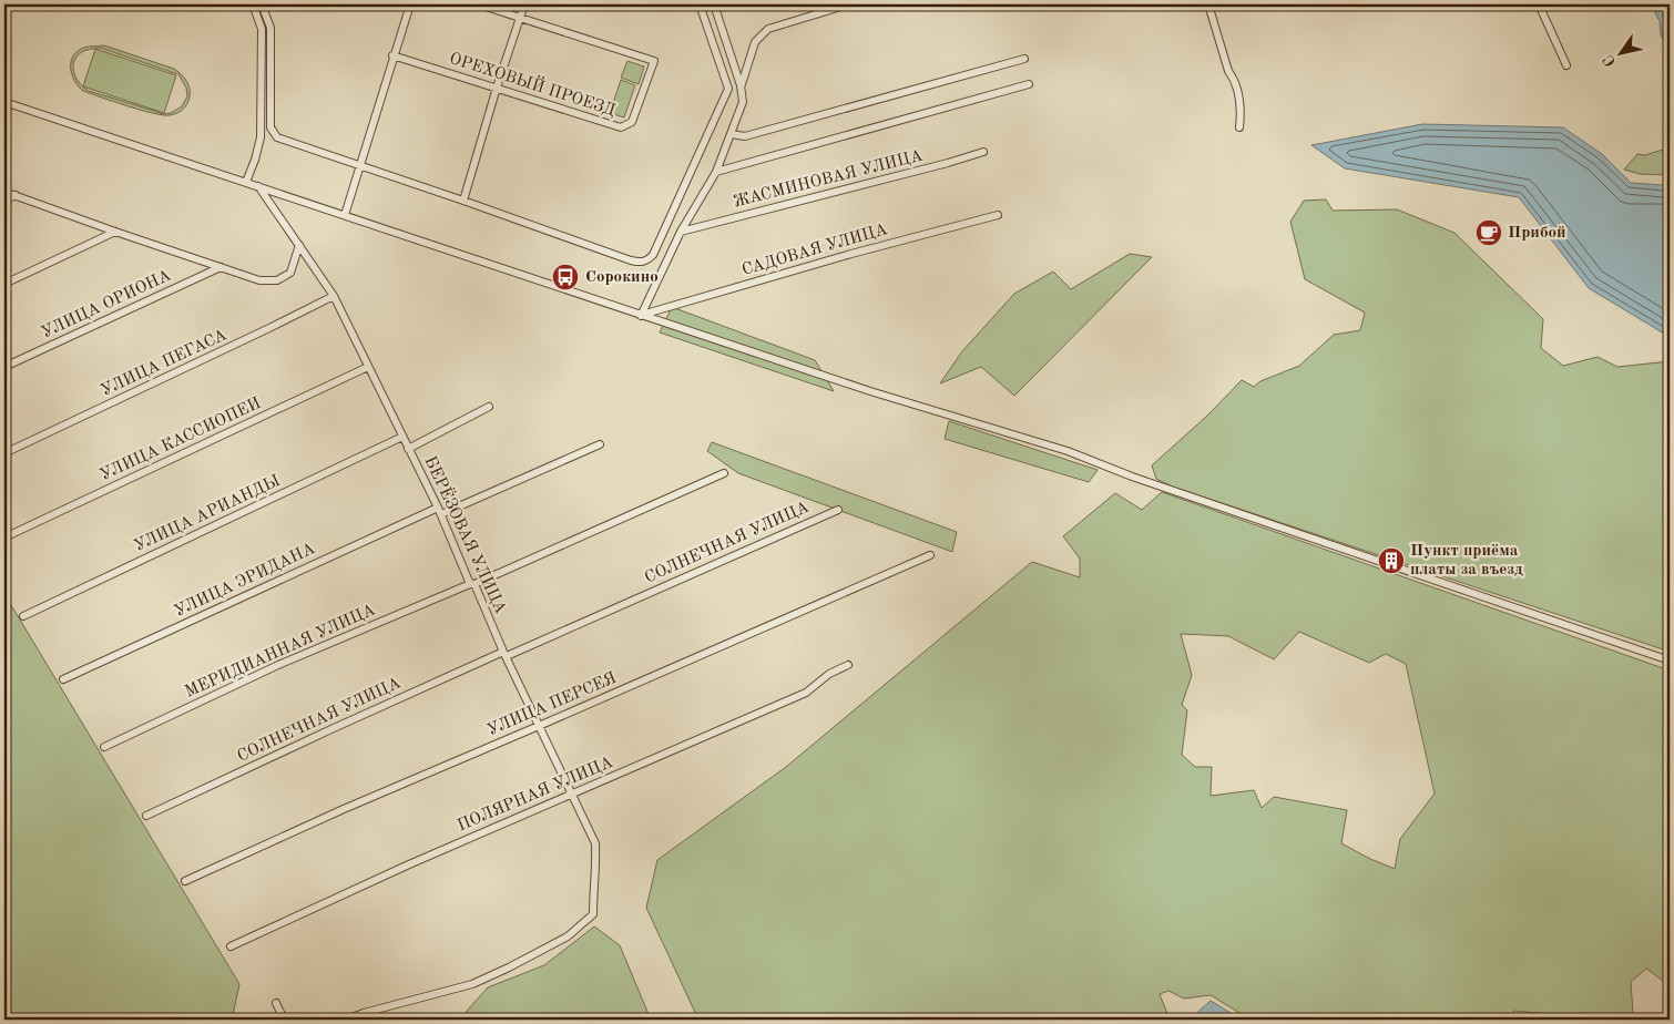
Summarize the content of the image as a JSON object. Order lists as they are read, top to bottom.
{
  "streets": {
    "street": [
      "ОРЕХОВЫЙ ПРОЕЗД",
      "ЖАСМИНОВАЯ УЛИЦА",
      "САДОВАЯ УЛИЦА",
      "УЛИЦА ОРИОНА",
      "УЛИЦА ПЕГАСА",
      "УЛИЦА КАССИОПЕИ",
      "УЛИЦА АРИАНДЫ",
      "БЕРЁЗОВАЯ УЛИЦА",
      "СОЛНЕЧНАЯ УЛИЦА",
      "УЛИЦА ЭРИДАНА",
      "МЕРИДИАННАЯ УЛИЦА",
      "УЛИЦА ПЕРСЕЯ",
      "ПОЛЯРНАЯ УЛИЦА"
    ]
  },
  "crossings": [
    ["УЛИЦА ПЕГАСА", "БЕРЁЗОВАЯ УЛИЦА"],
    ["УЛИЦА КАССИОПЕИ", "БЕРЁЗОВАЯ УЛИЦА"],
    ["УЛИЦА АРИАНДЫ", "БЕРЁЗОВАЯ УЛИЦА"],
    ["БЕРЁЗОВАЯ УЛИЦА", "СОЛНЕЧНАЯ УЛИЦА"],
    ["БЕРЁЗОВАЯ УЛИЦА", "УЛИЦА ЭРИДАНА"],
    ["БЕРЁЗОВАЯ УЛИЦА", "МЕРИДИАННАЯ УЛИЦА"],
    ["БЕРЁЗОВАЯ УЛИЦА", "УЛИЦА ПЕРСЕЯ"],
    ["БЕРЁЗОВАЯ УЛИЦА", "ПОЛЯРНАЯ УЛИЦА"]
  ],
  "places": {
    "cafe": ["Прибой"],
    "bus stop": ["Сорокино"],
    "building": ["Пункт приёма платы за въезд"]
  },
  "north": "bottom left"
}
